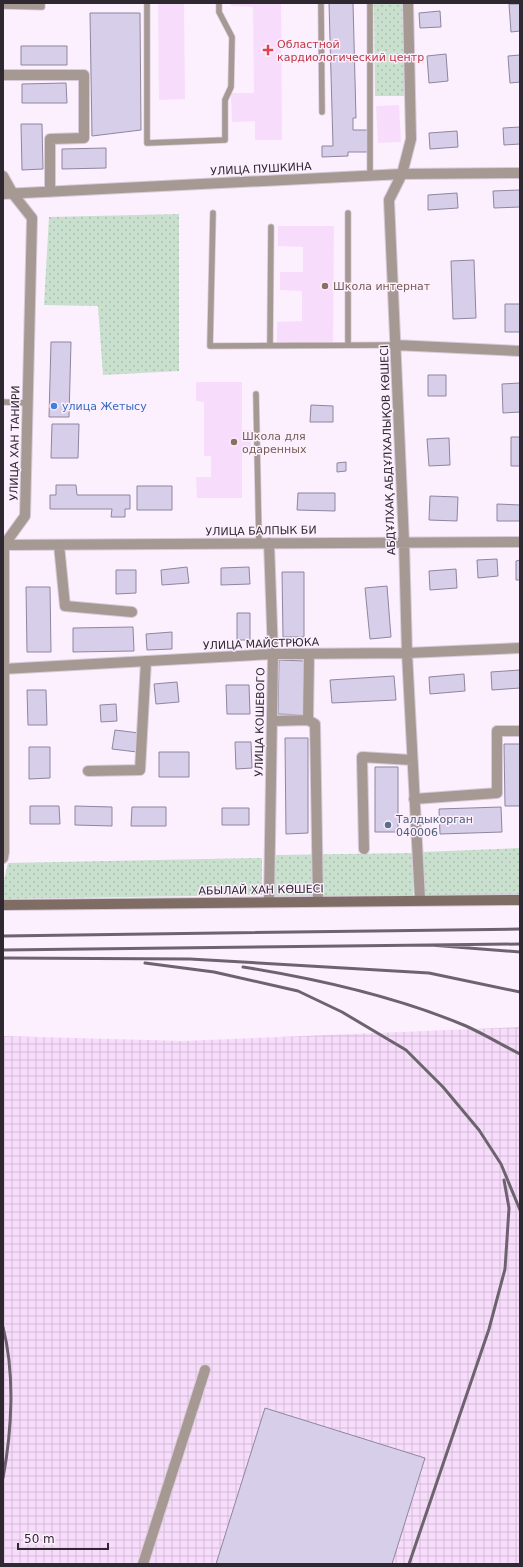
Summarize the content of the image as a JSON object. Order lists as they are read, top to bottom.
{
  "streets": {
    "main road": ["АБЫЛАЙ ХАН КӨШЕСІ"],
    "street": [
      "УЛИЦА ПУШКИНА",
      "УЛИЦА ХАН ТАНИРИ",
      "АБДҰЛХАҚ АБДҰЛХАЛЫҚОВ КӨШЕСІ",
      "УЛИЦА БАЛПЫК БИ",
      "УЛИЦА МАЙСТРЮКА",
      "УЛИЦА КОШЕВОГО"
    ]
  },
  "crossings": [
    ["УЛИЦА ПУШКИНА", "УЛИЦА ХАН ТАНИРИ"],
    ["УЛИЦА ПУШКИНА", "АБДҰЛХАҚ АБДҰЛХАЛЫҚОВ КӨШЕСІ"],
    ["УЛИЦА ХАН ТАНИРИ", "УЛИЦА БАЛПЫК БИ"],
    ["АБДҰЛХАҚ АБДҰЛХАЛЫҚОВ КӨШЕСІ", "УЛИЦА БАЛПЫК БИ"],
    ["АБДҰЛХАҚ АБДҰЛХАЛЫҚОВ КӨШЕСІ", "УЛИЦА МАЙСТРЮКА"],
    ["АБДҰЛХАҚ АБДҰЛХАЛЫҚОВ КӨШЕСІ", "АБЫЛАЙ ХАН КӨШЕСІ"],
    ["УЛИЦА БАЛПЫК БИ", "УЛИЦА КОШЕВОГО"],
    ["УЛИЦА МАЙСТРЮКА", "УЛИЦА КОШЕВОГО"],
    ["УЛИЦА КОШЕВОГО", "АБЫЛАЙ ХАН КӨШЕСІ"]
  ],
  "places": {
    "health": ["Областной кардиологический центр"],
    "other": [
      "Школа интернат",
      "улица Жетысу",
      "Школа для одаренных",
      "Талдыкорган 040006"
    ]
  },
  "scale_bar": "50 m"
}
